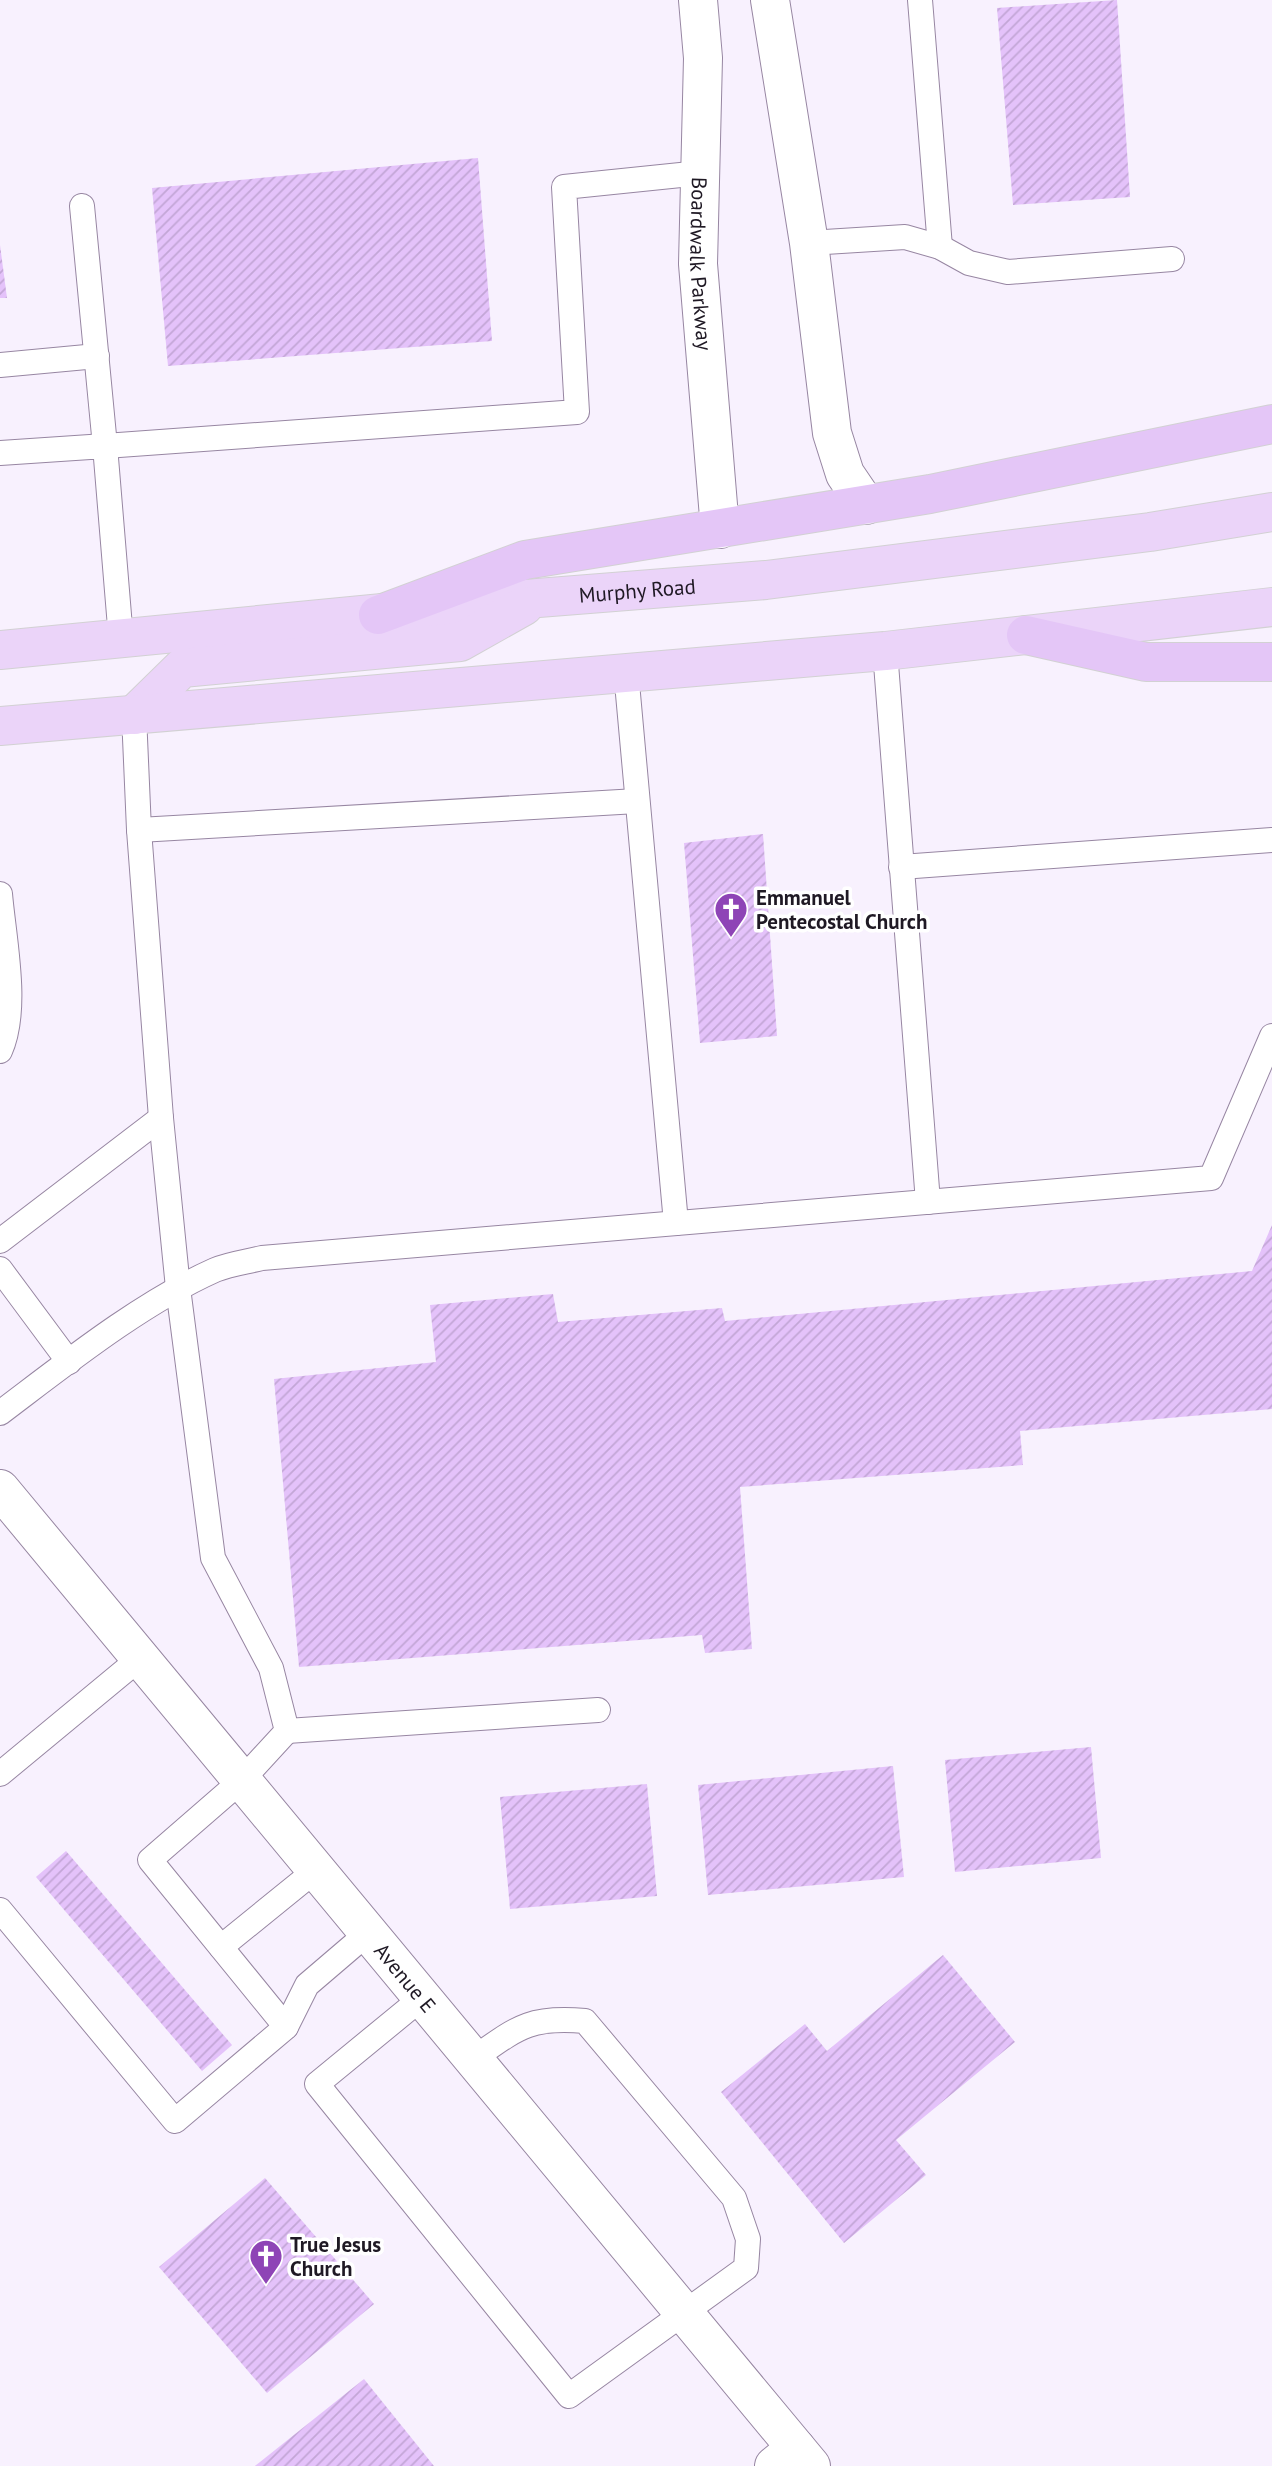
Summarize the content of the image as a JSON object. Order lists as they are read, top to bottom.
{
  "streets": {
    "main road": ["Murphy Road"],
    "street": ["Boardwalk Parkway", "Avenue E"]
  },
  "places": {
    "church": ["Emmanuel Pentecostal Church", "True Jesus Church"]
  }
}
